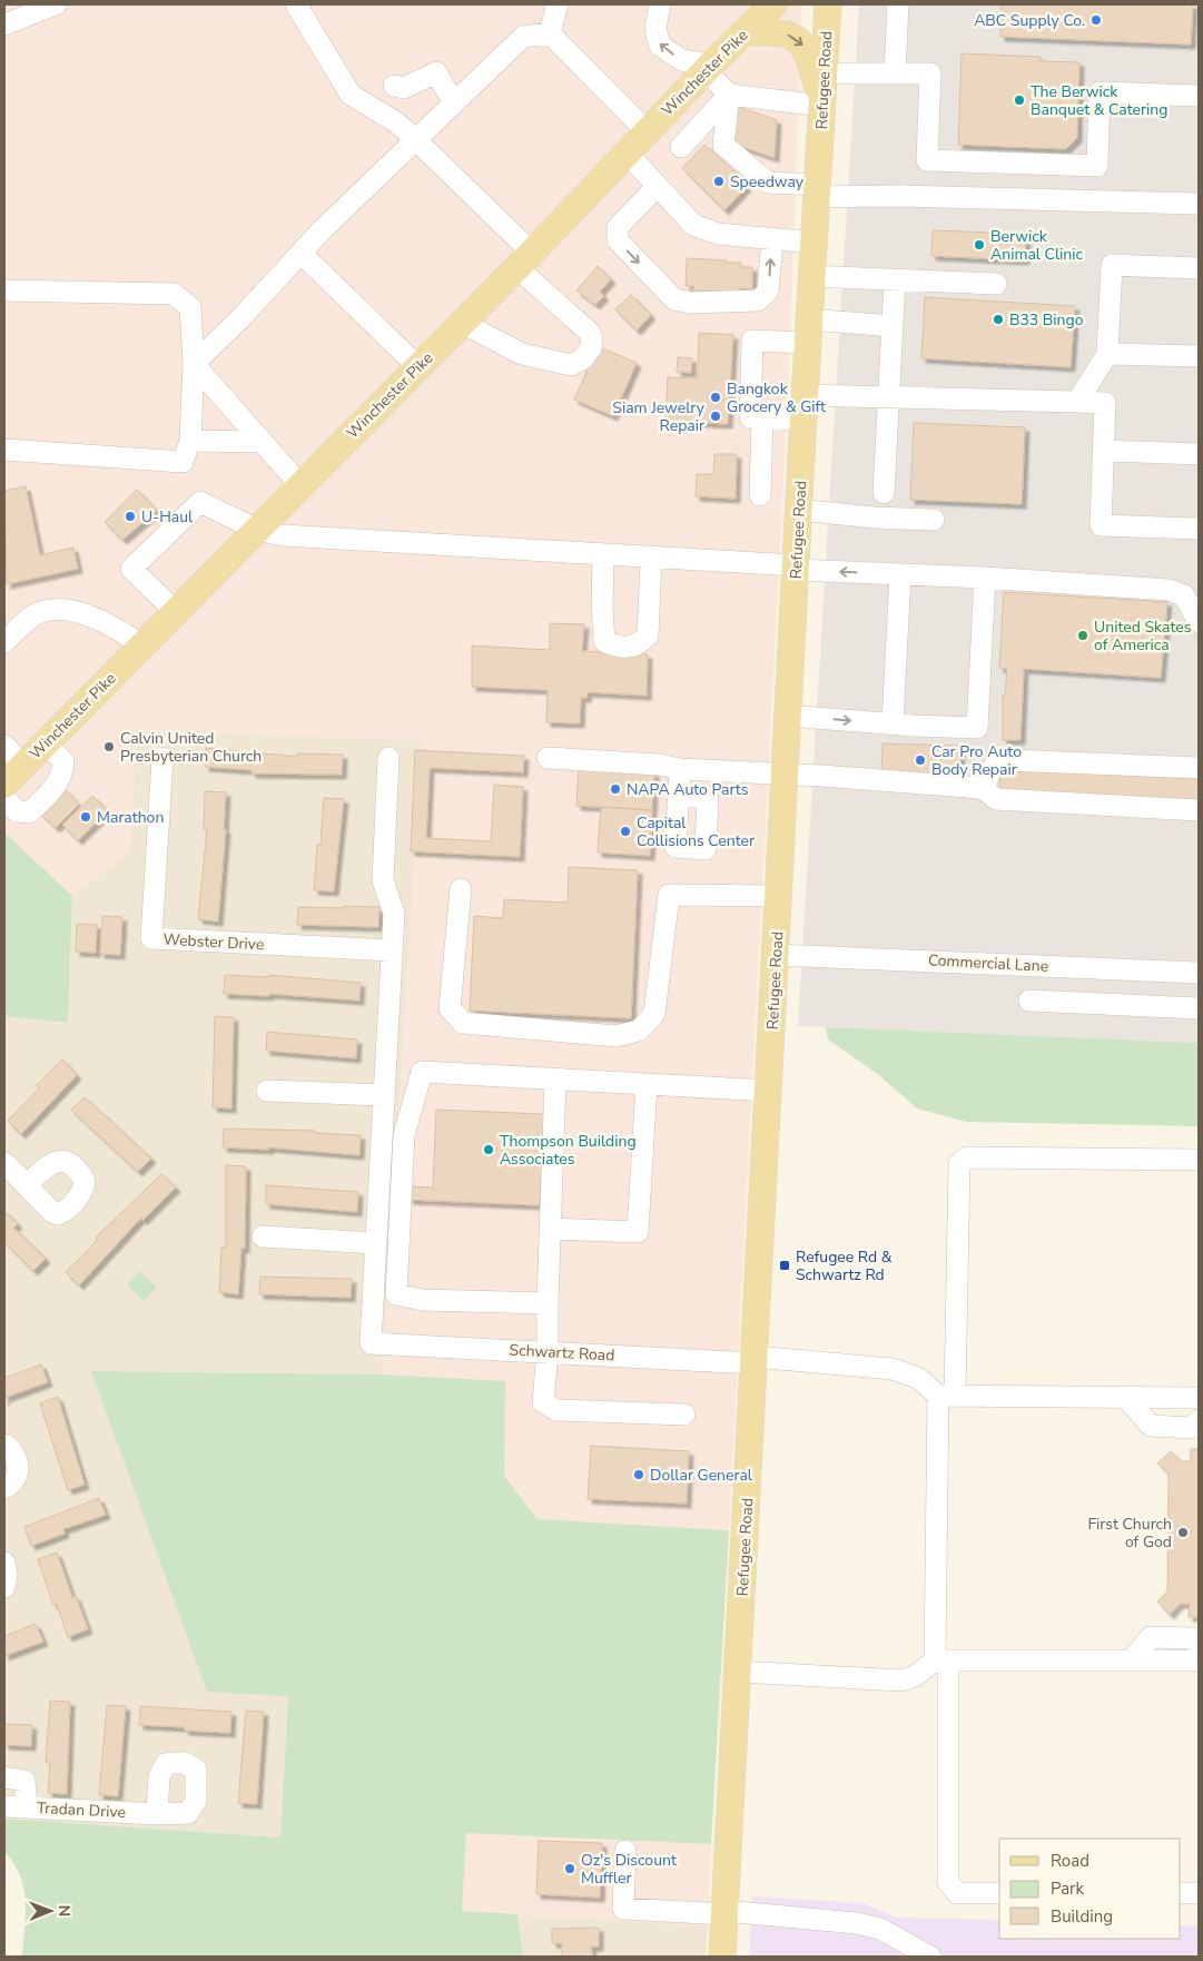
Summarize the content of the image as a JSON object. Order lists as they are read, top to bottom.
{
  "streets": {
    "main road": ["Winchester Pike", "Refugee Road"],
    "street": [
      "Webster Drive",
      "Commercial Lane",
      "Schwartz Road",
      "Tradan Drive"
    ]
  },
  "crossings": [
    ["Refugee Road", "Commercial Lane"],
    ["Refugee Road", "Schwartz Road"]
  ],
  "places": {
    "other": [
      "ABC Supply Co.",
      "The Berwick Banquet & Catering",
      "Speedway",
      "Berwick Animal Clinic",
      "B33 Bingo",
      "Bangkok Grocery & Gift",
      "Siam Jewelry Repair",
      "U-Haul",
      "United Skates of America",
      "Calvin United Presbyterian Church",
      "Car Pro Auto Body Repair",
      "NAPA Auto Parts",
      "Marathon",
      "Capital Collisions Center",
      "Thompson Building Associates",
      "Dollar General",
      "First Church of God",
      "Oz's Discount Muffler"
    ],
    "transit": ["Refugee Rd & Schwartz Rd"]
  },
  "legend": ["Road", "Park", "Building"],
  "north": "right"
}
